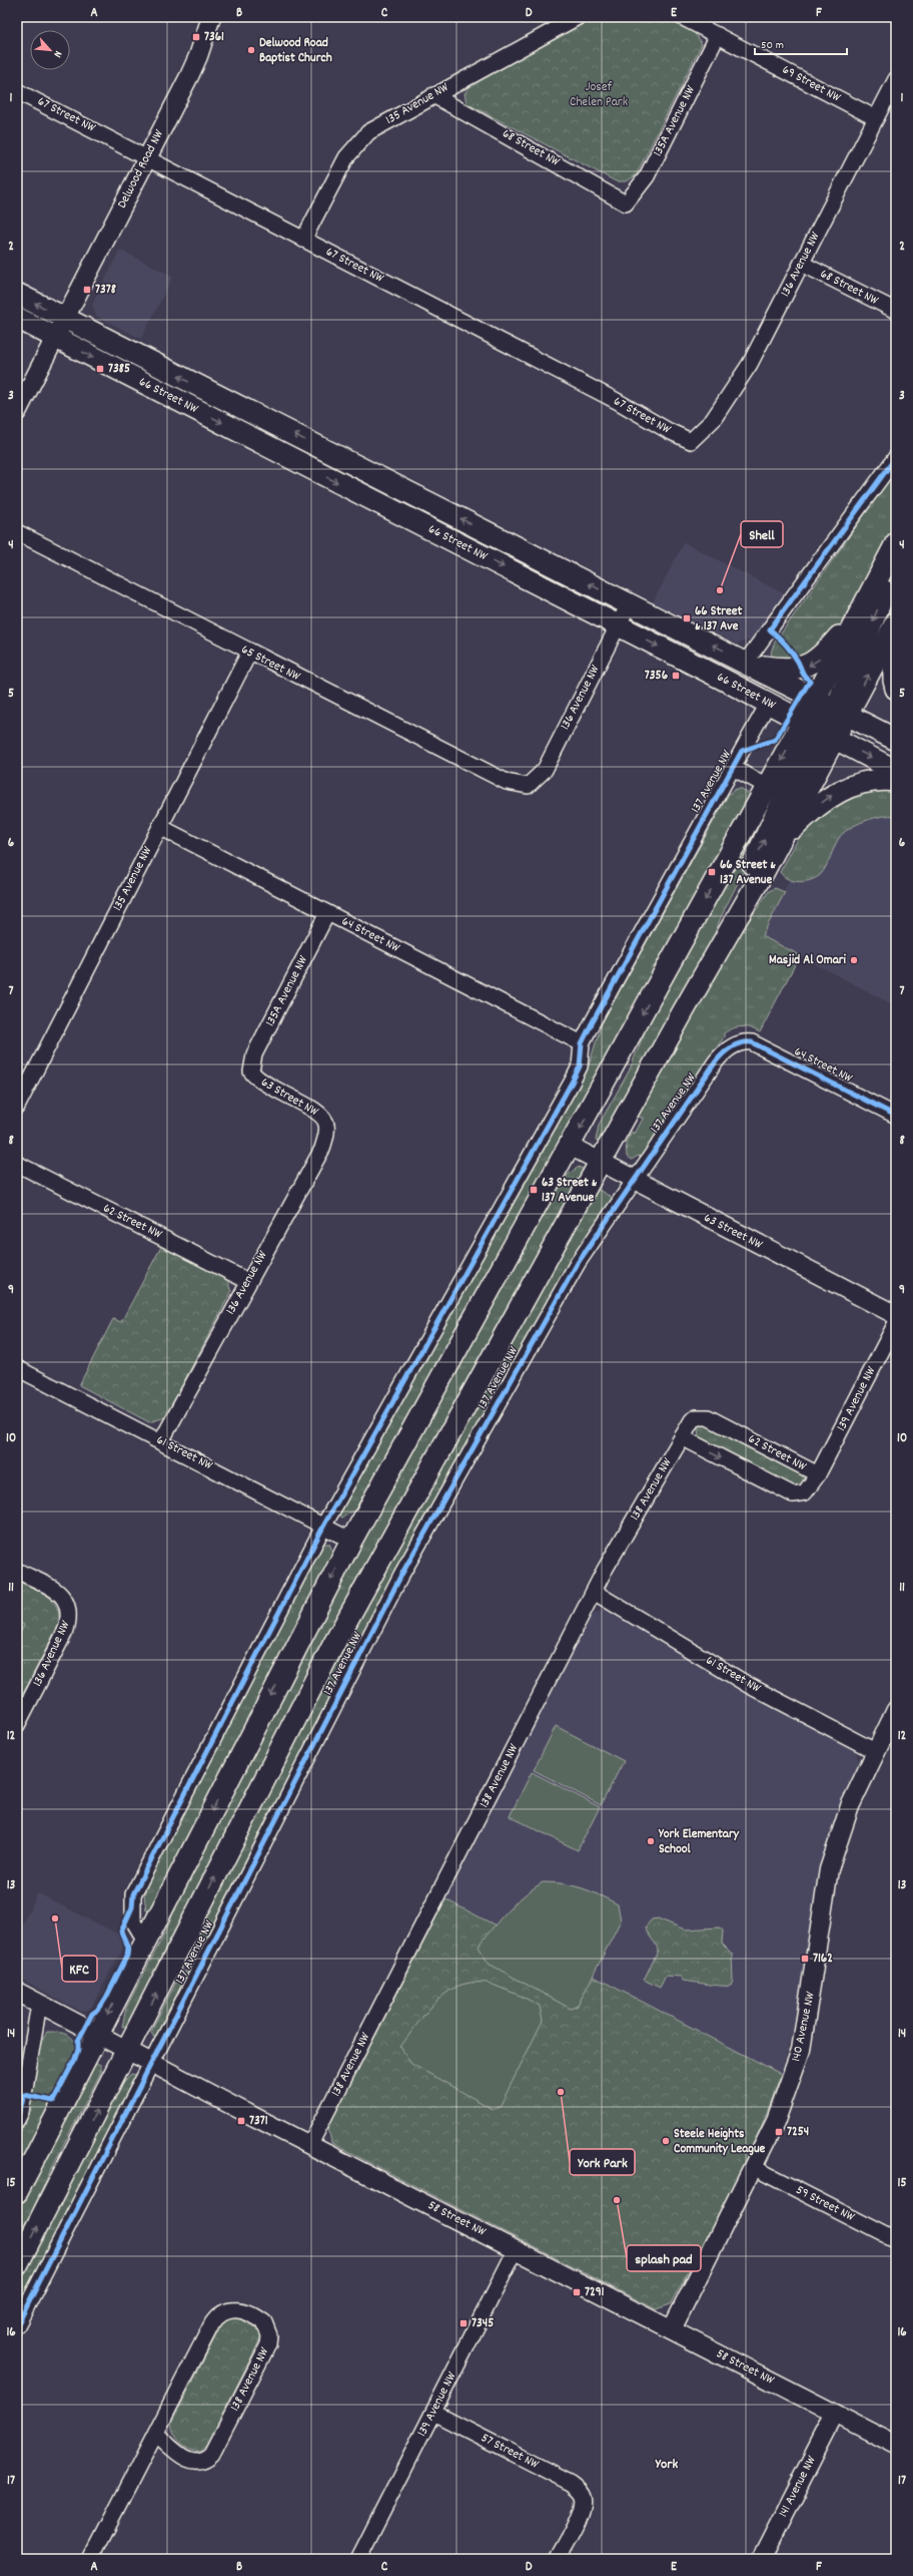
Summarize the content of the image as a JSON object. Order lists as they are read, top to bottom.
{
  "streets": {
    "main road": ["66 Street NW", "137 Avenue NW"],
    "street": [
      "69 Street NW",
      "135 Avenue NW",
      "67 Street NW",
      "135A Avenue NW",
      "68 Street NW",
      "Delwood Road NW",
      "136 Avenue NW",
      "65 Street NW",
      "64 Street NW",
      "63 Street NW",
      "62 Street NW",
      "139 Avenue NW",
      "61 Street NW",
      "138 Avenue NW",
      "140 Avenue NW",
      "59 Street NW",
      "58 Street NW",
      "57 Street NW",
      "141 Avenue NW"
    ]
  },
  "crossings": [
    ["69 Street NW", "135A Avenue NW"],
    ["69 Street NW", "136 Avenue NW"],
    ["135 Avenue NW", "67 Street NW"],
    ["135 Avenue NW", "68 Street NW"],
    ["135 Avenue NW", "65 Street NW"],
    ["135 Avenue NW", "64 Street NW"],
    ["67 Street NW", "Delwood Road NW"],
    ["67 Street NW", "136 Avenue NW"],
    ["135A Avenue NW", "68 Street NW"],
    ["135A Avenue NW", "64 Street NW"],
    ["135A Avenue NW", "63 Street NW"],
    ["68 Street NW", "136 Avenue NW"],
    ["Delwood Road NW", "66 Street NW"],
    ["136 Avenue NW", "66 Street NW"],
    ["136 Avenue NW", "65 Street NW"],
    ["136 Avenue NW", "63 Street NW"],
    ["136 Avenue NW", "62 Street NW"],
    ["136 Avenue NW", "61 Street NW"],
    ["66 Street NW", "137 Avenue NW"],
    ["137 Avenue NW", "64 Street NW"],
    ["137 Avenue NW", "63 Street NW"],
    ["137 Avenue NW", "61 Street NW"],
    ["137 Avenue NW", "58 Street NW"],
    ["62 Street NW", "139 Avenue NW"],
    ["62 Street NW", "138 Avenue NW"],
    ["139 Avenue NW", "58 Street NW"],
    ["139 Avenue NW", "57 Street NW"],
    ["61 Street NW", "138 Avenue NW"],
    ["61 Street NW", "140 Avenue NW"],
    ["138 Avenue NW", "58 Street NW"],
    ["140 Avenue NW", "59 Street NW"],
    ["140 Avenue NW", "58 Street NW"],
    ["58 Street NW", "141 Avenue NW"]
  ],
  "districts": ["York"],
  "parks": ["Josef Chelen Park"],
  "places": {
    "transit": [
      "7361",
      "7378",
      "7385",
      "66 Street & 137 Ave",
      "7356",
      "66 Street & 137 Avenue",
      "63 Street & 137 Avenue",
      "7162",
      "7371",
      "7254",
      "7291",
      "7345"
    ],
    "other": [
      "Delwood Road Baptist Church",
      "Shell",
      "Masjid Al Omari",
      "York Elementary School",
      "KFC",
      "York Park",
      "Steele Heights Community League",
      "splash pad"
    ]
  },
  "scale_bar": "50 m",
  "north": "bottom right",
  "grid": {
    "columns": [
      "A",
      "B",
      "C",
      "D",
      "E",
      "F"
    ],
    "rows": [
      "1",
      "2",
      "3",
      "4",
      "5",
      "6",
      "7",
      "8",
      "9",
      "10",
      "11",
      "12",
      "13",
      "14",
      "15",
      "16",
      "17"
    ]
  }
}
